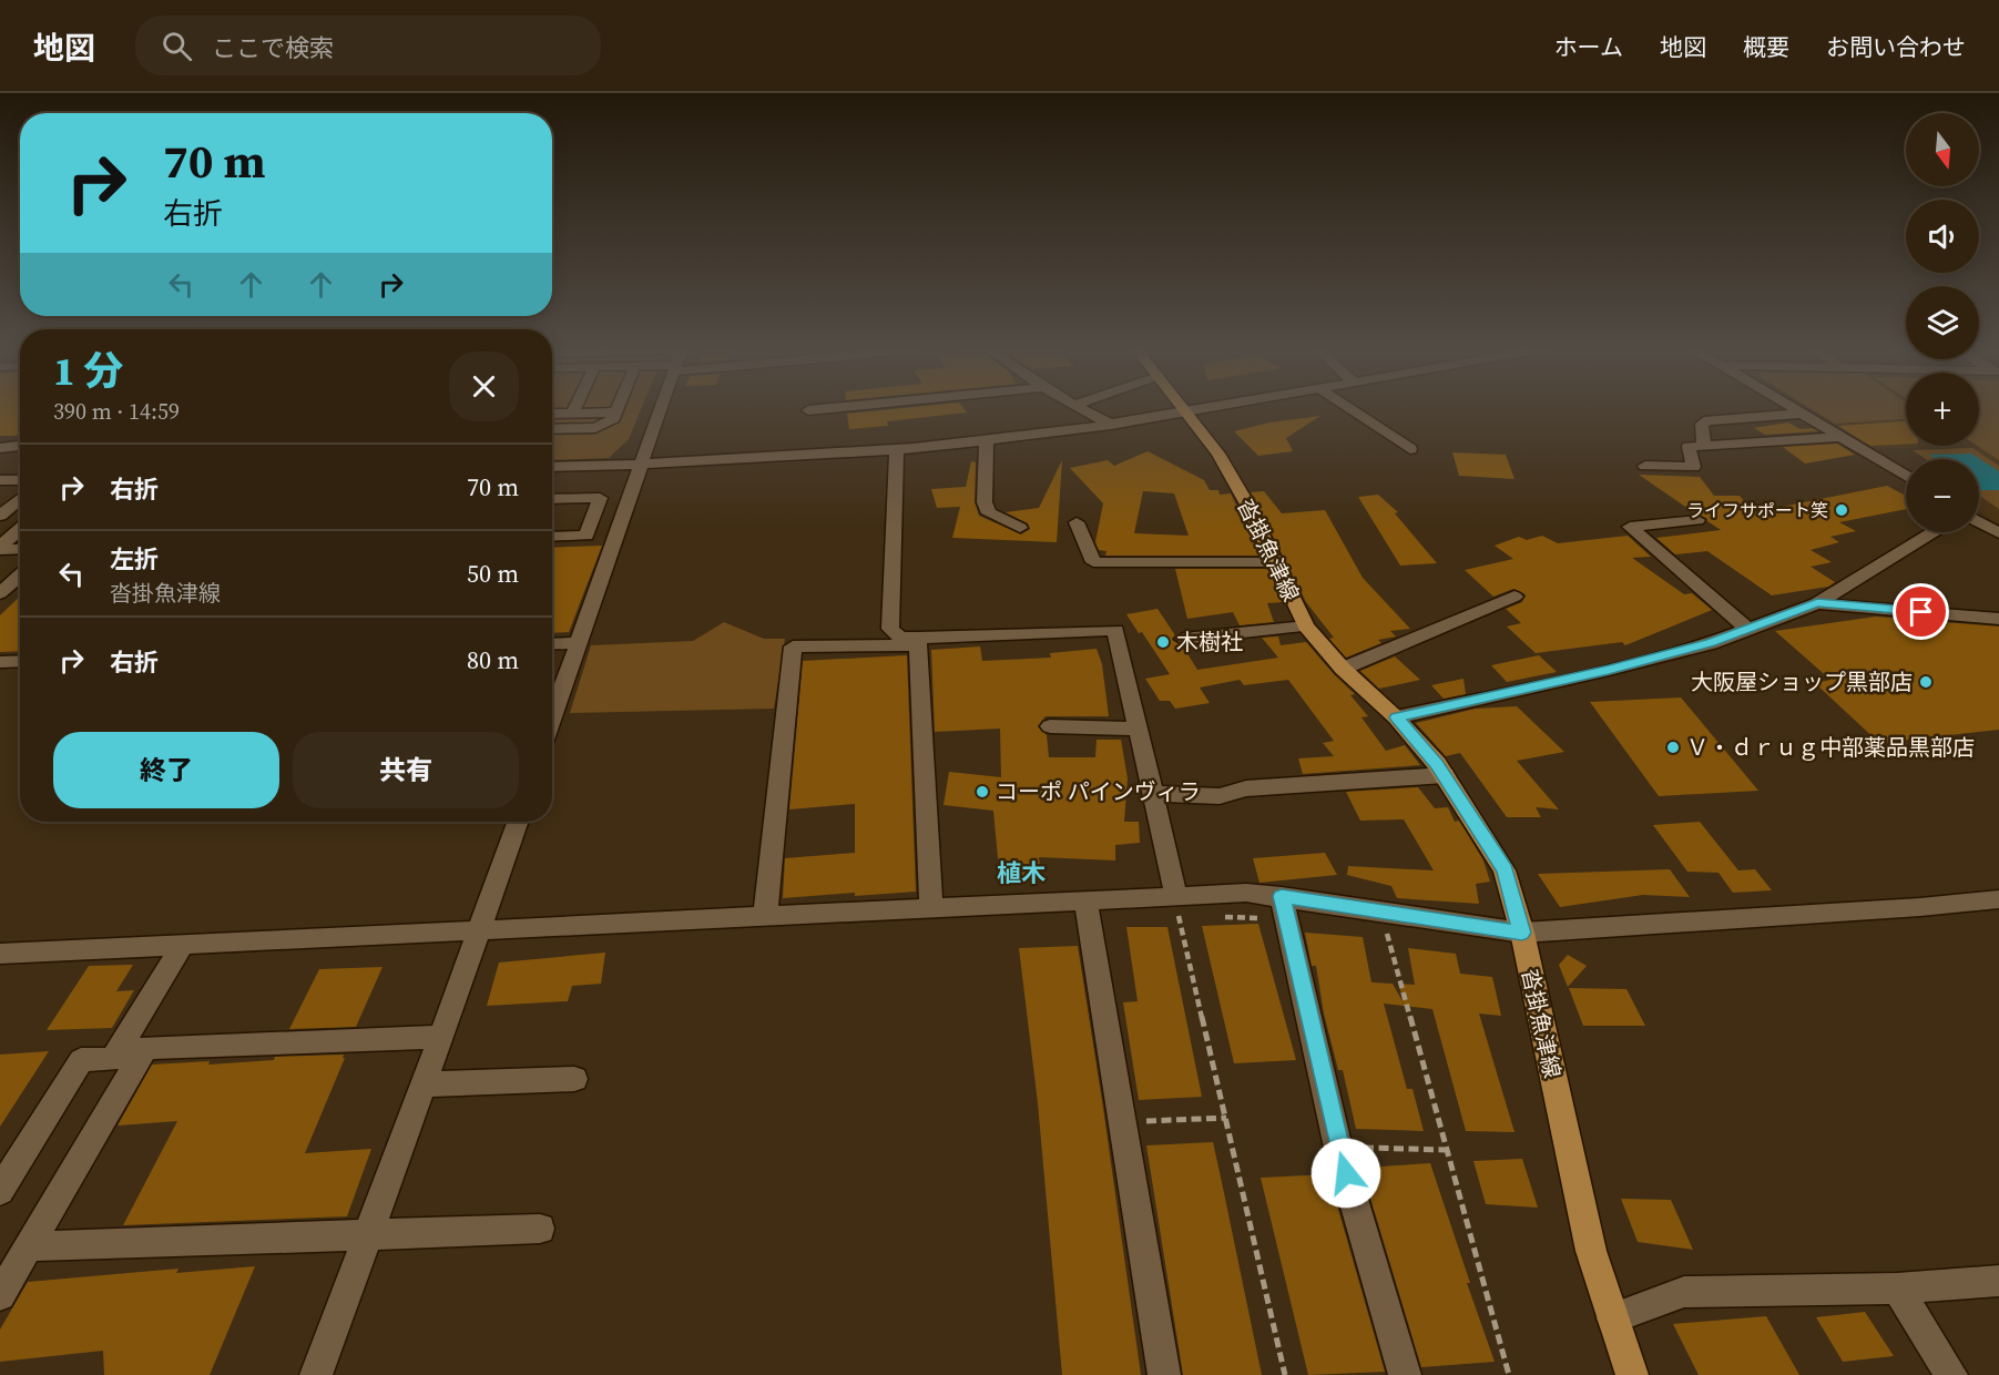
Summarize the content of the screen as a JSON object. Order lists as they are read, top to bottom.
{
  "streets": {
    "main road": ["沓掛魚津線"]
  },
  "districts": ["植木"],
  "places": [
    "ライフサポート笑",
    "木樹社",
    "大阪屋ショップ黒部店",
    "Ｖ・ｄｒｕｇ中部薬品黒部店",
    "コーポ パインヴィラ"
  ],
  "north": "bottom",
  "page": {
    "header": "地図",
    "search": "ここで検索",
    "nav": [
      "ホーム",
      "地図",
      "概要",
      "お問い合わせ"
    ],
    "map_buttons": ["+", "−"],
    "turn": ["70 m", "右折"],
    "heading": ["1 分", "390 m · 14:59"],
    "list": [
      {
        "name": "右折",
        "value": "70 m"
      },
      {
        "name": "左折",
        "note": "沓掛魚津線",
        "value": "50 m"
      },
      {
        "name": "右折",
        "value": "80 m"
      }
    ],
    "buttons": ["終了", "共有"]
  }
}
